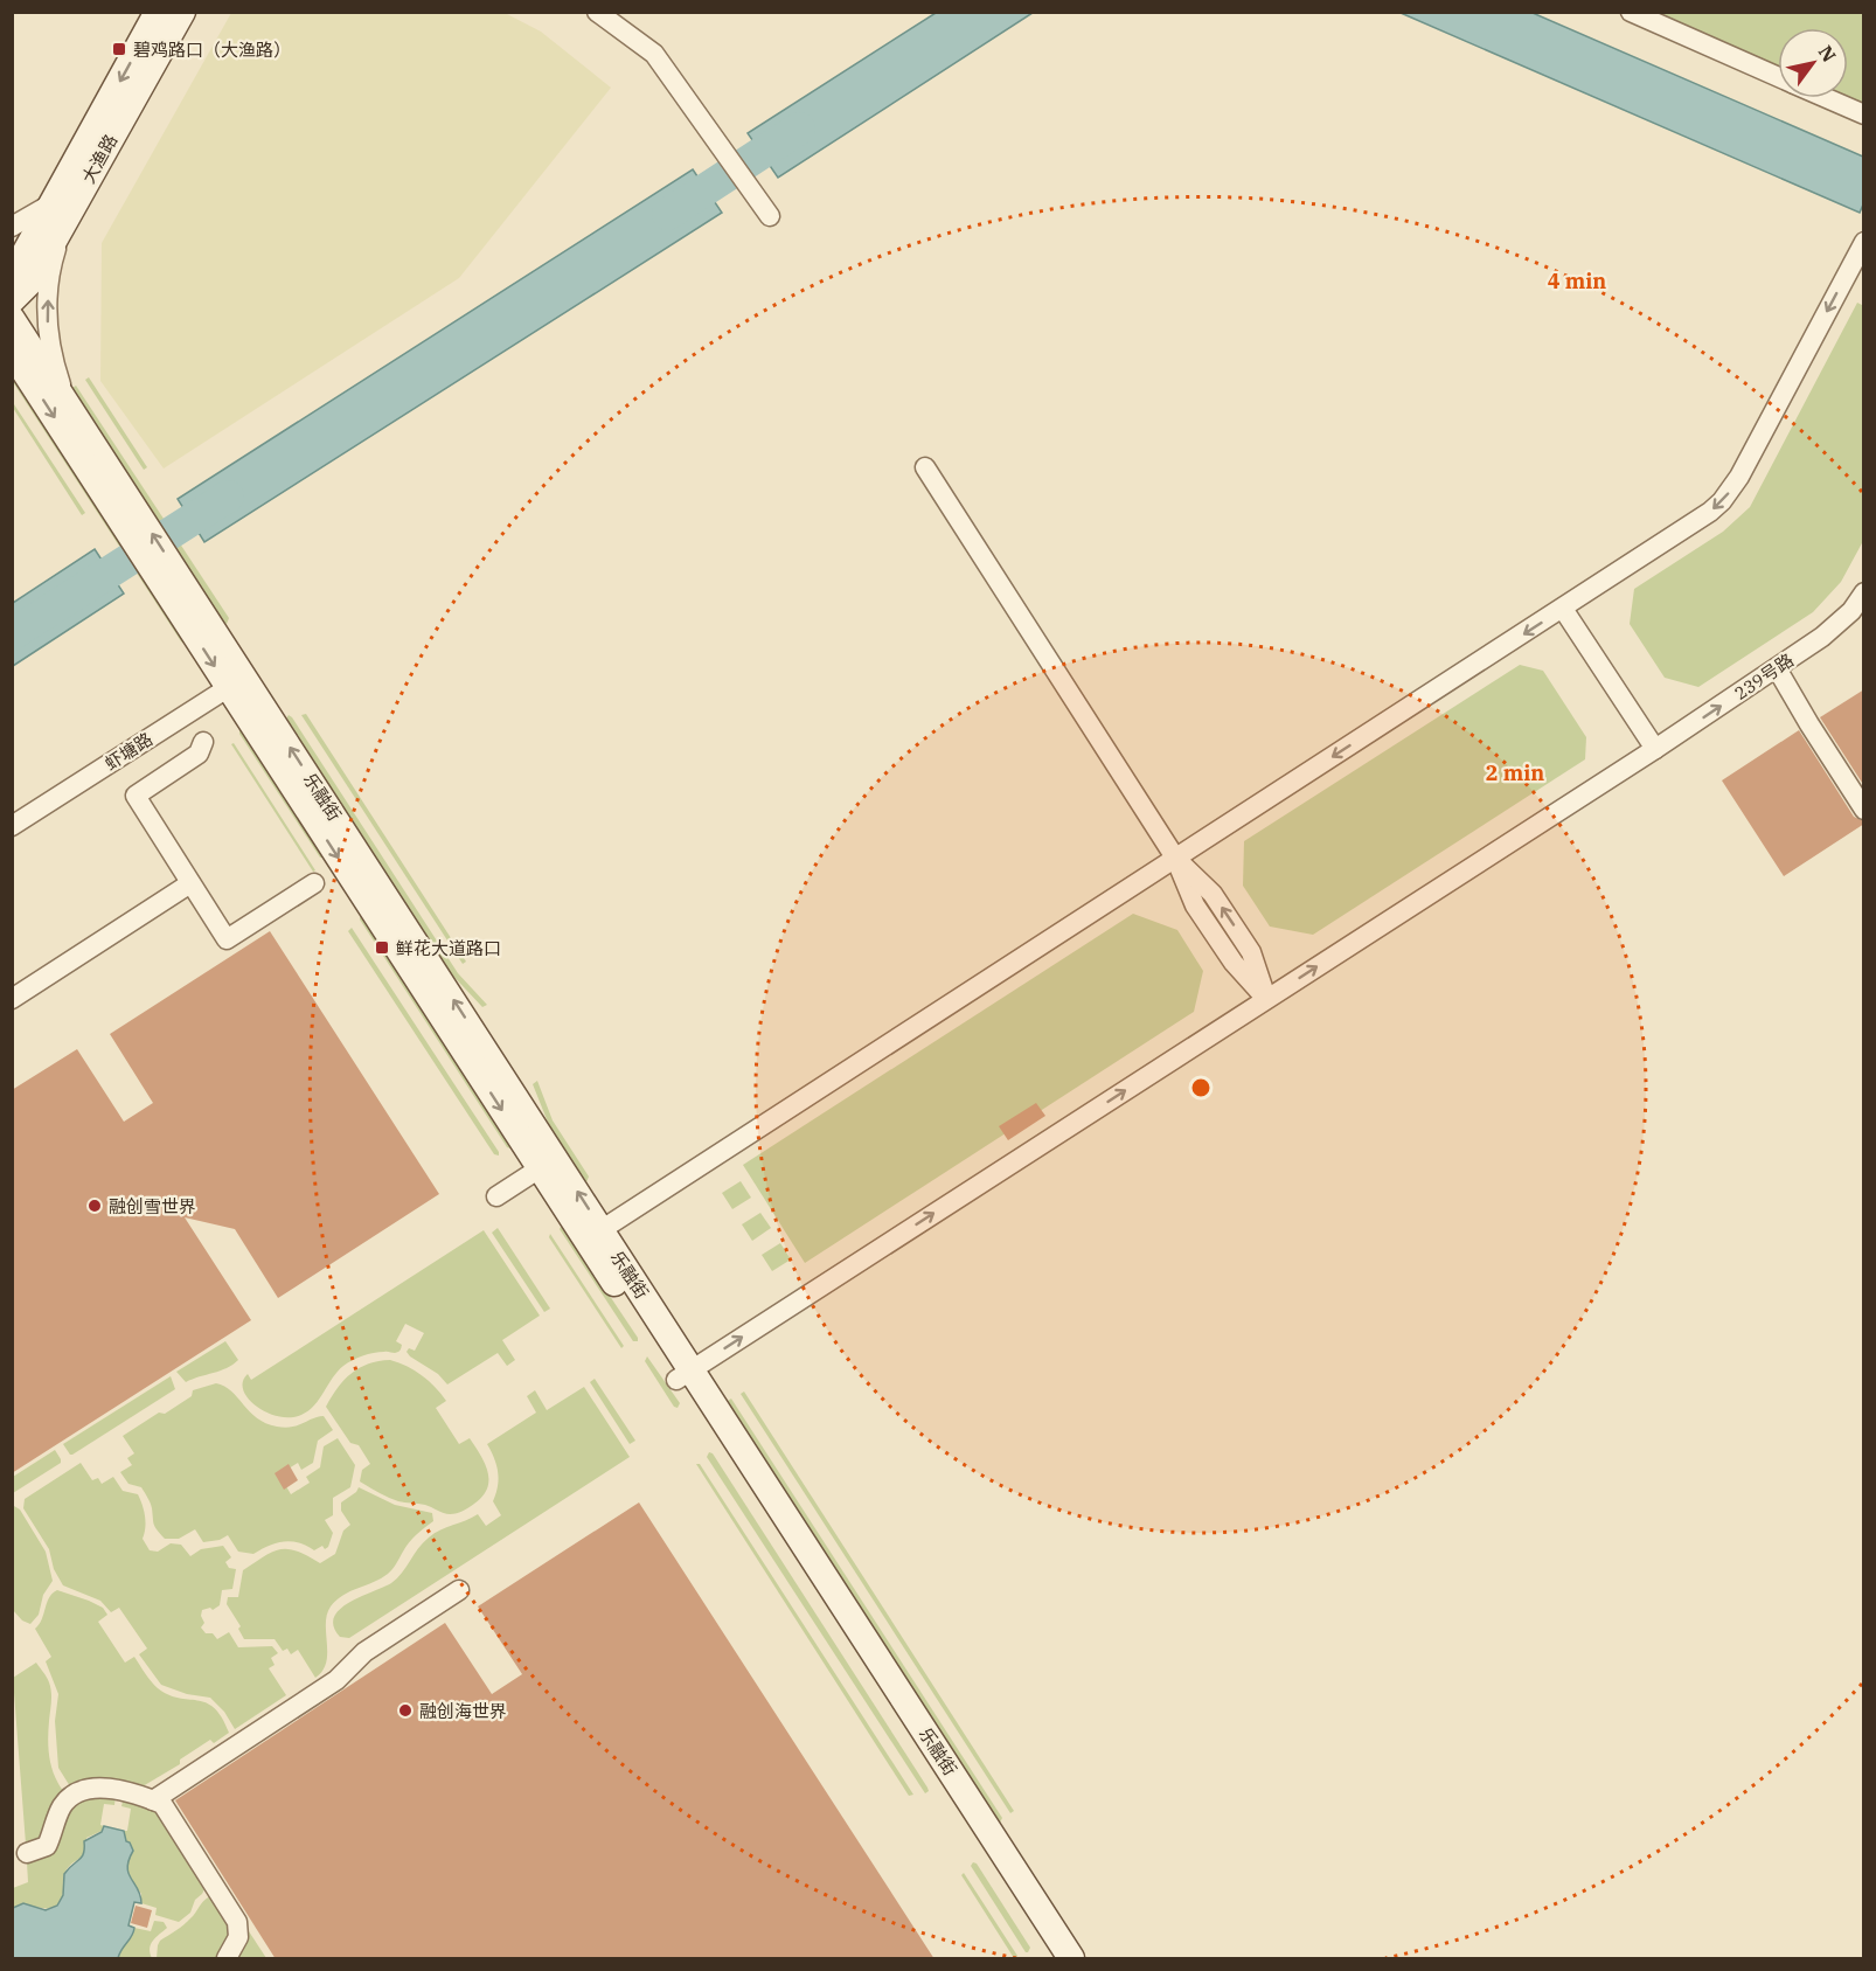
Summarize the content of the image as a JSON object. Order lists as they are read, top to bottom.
{
  "streets": {
    "street": [
      "大渔路",
      "239号路",
      "虾塘路",
      "乐融街"
    ]
  },
  "crossings": [
    ["239号路", "乐融街"],
    ["虾塘路", "乐融街"]
  ],
  "places": {
    "transit": ["碧鸡路口（大渔路）", "鲜花大道路口"],
    "other": ["融创雪世界", "融创海世界"]
  },
  "north": "top right",
  "rings": ["4 min", "2 min"]
}
